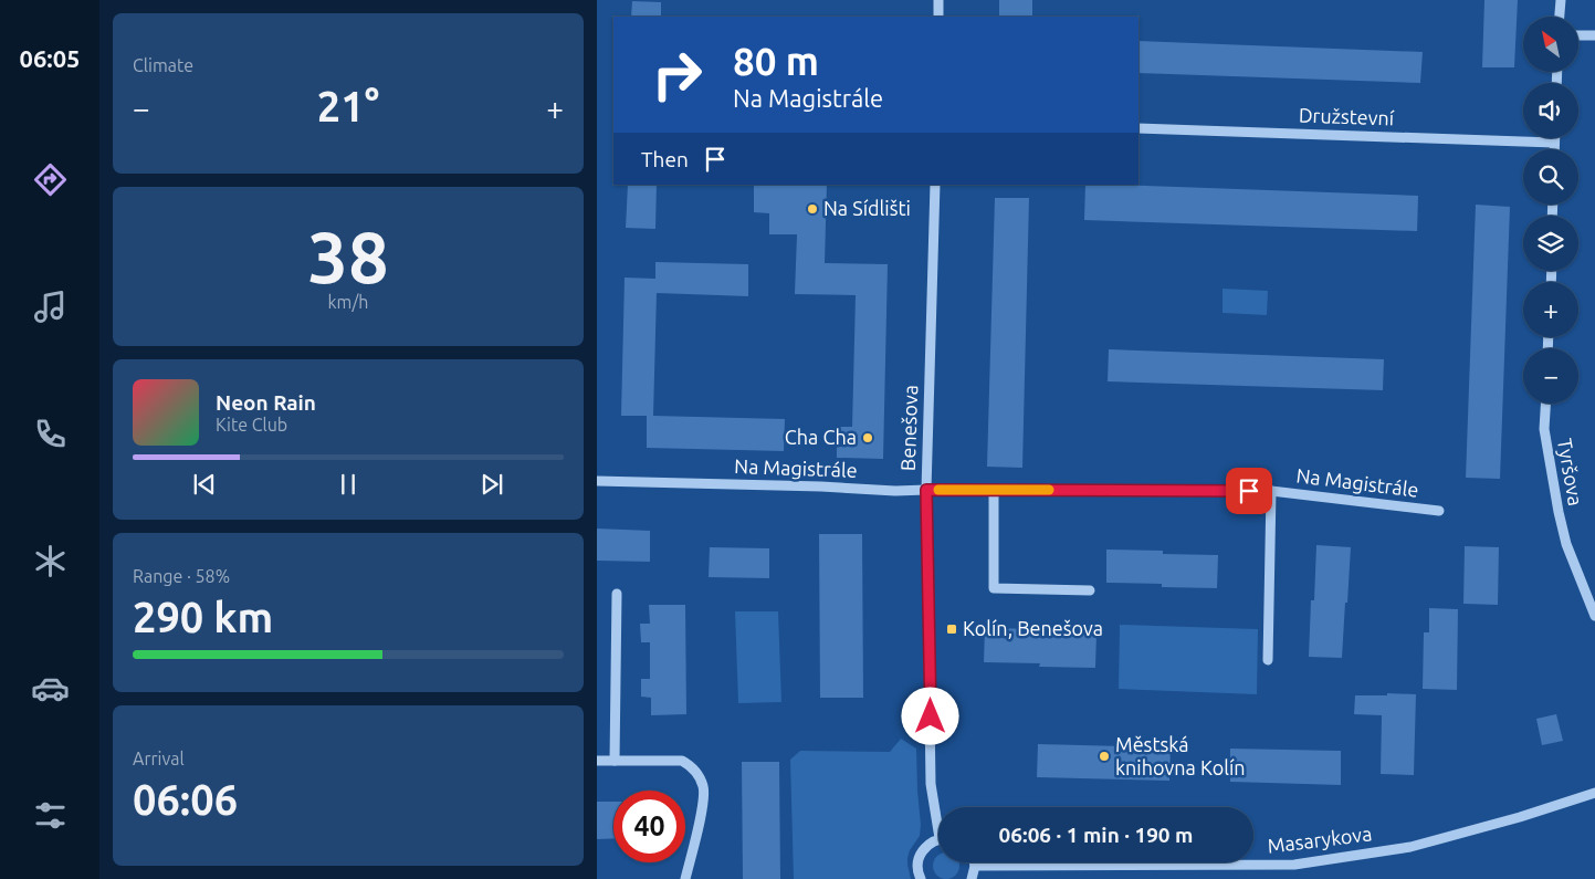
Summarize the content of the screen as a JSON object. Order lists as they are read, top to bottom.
{
  "streets": {
    "street": [
      "Družstevní",
      "Benešova",
      "Na Magistrále",
      "Tyršova",
      "Masarykova"
    ]
  },
  "crossings": [
    ["Benešova", "Na Magistrále"]
  ],
  "places": {
    "other": ["Na Sídlišti", "Cha Cha", "Městská knihovna Kolín"],
    "transit": ["Kolín, Benešova"]
  },
  "north": "top left",
  "page": {
    "tabs": "06:05",
    "tile": [
      "Climate",
      ["38", "km/h"],
      ["Range · 58%", "290 km"],
      ["Arrival", "06:06"]
    ],
    "map_buttons": ["+", "−"],
    "turn": ["80 m", "Na Magistrále"],
    "heat": ["−", "21°", "+"],
    "then": "Then",
    "song": ["Neon Rain", "Kite Club"],
    "limit": "40",
    "trip": "06:06 · 1 min · 190 m"
  }
}
